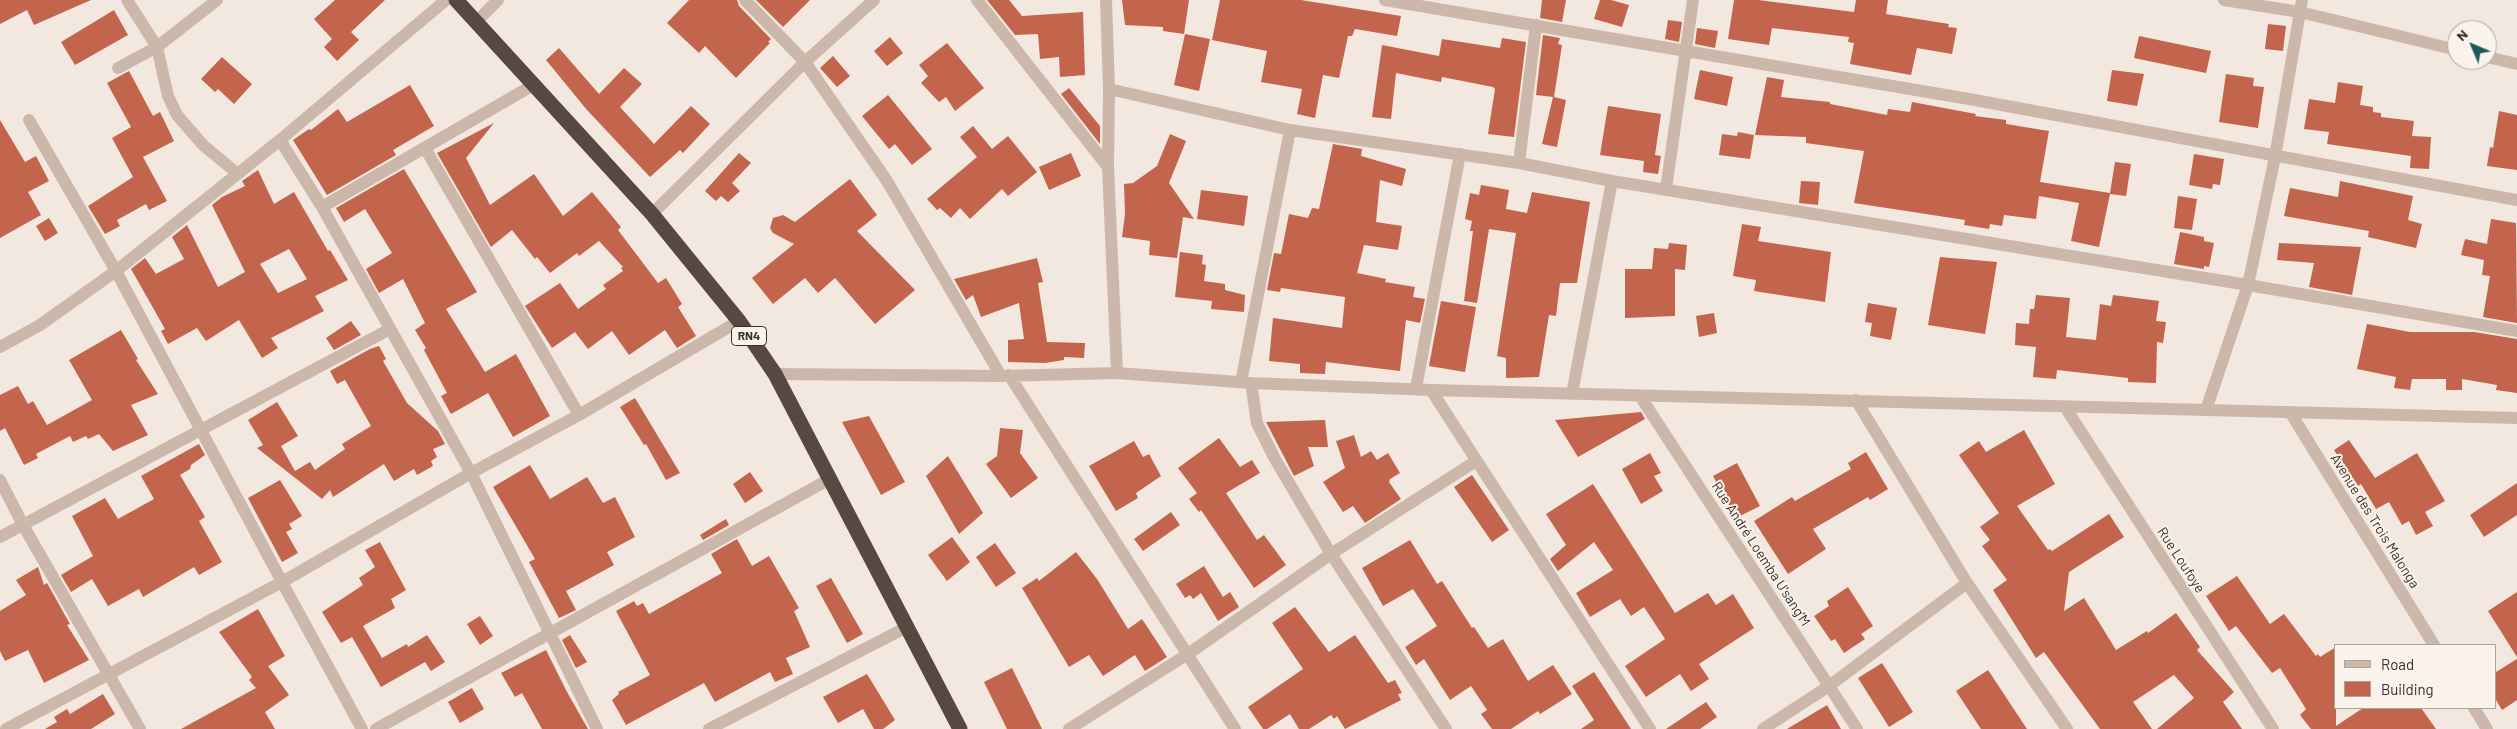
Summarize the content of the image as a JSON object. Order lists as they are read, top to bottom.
{
  "streets": {
    "highway": ["RN4"],
    "street": ["Avenue des Trois Malonga", "Rue André Loemba U'sang'M", "Rue Loufoye"]
  },
  "legend": ["Road", "Building"],
  "north": "top left"
}
